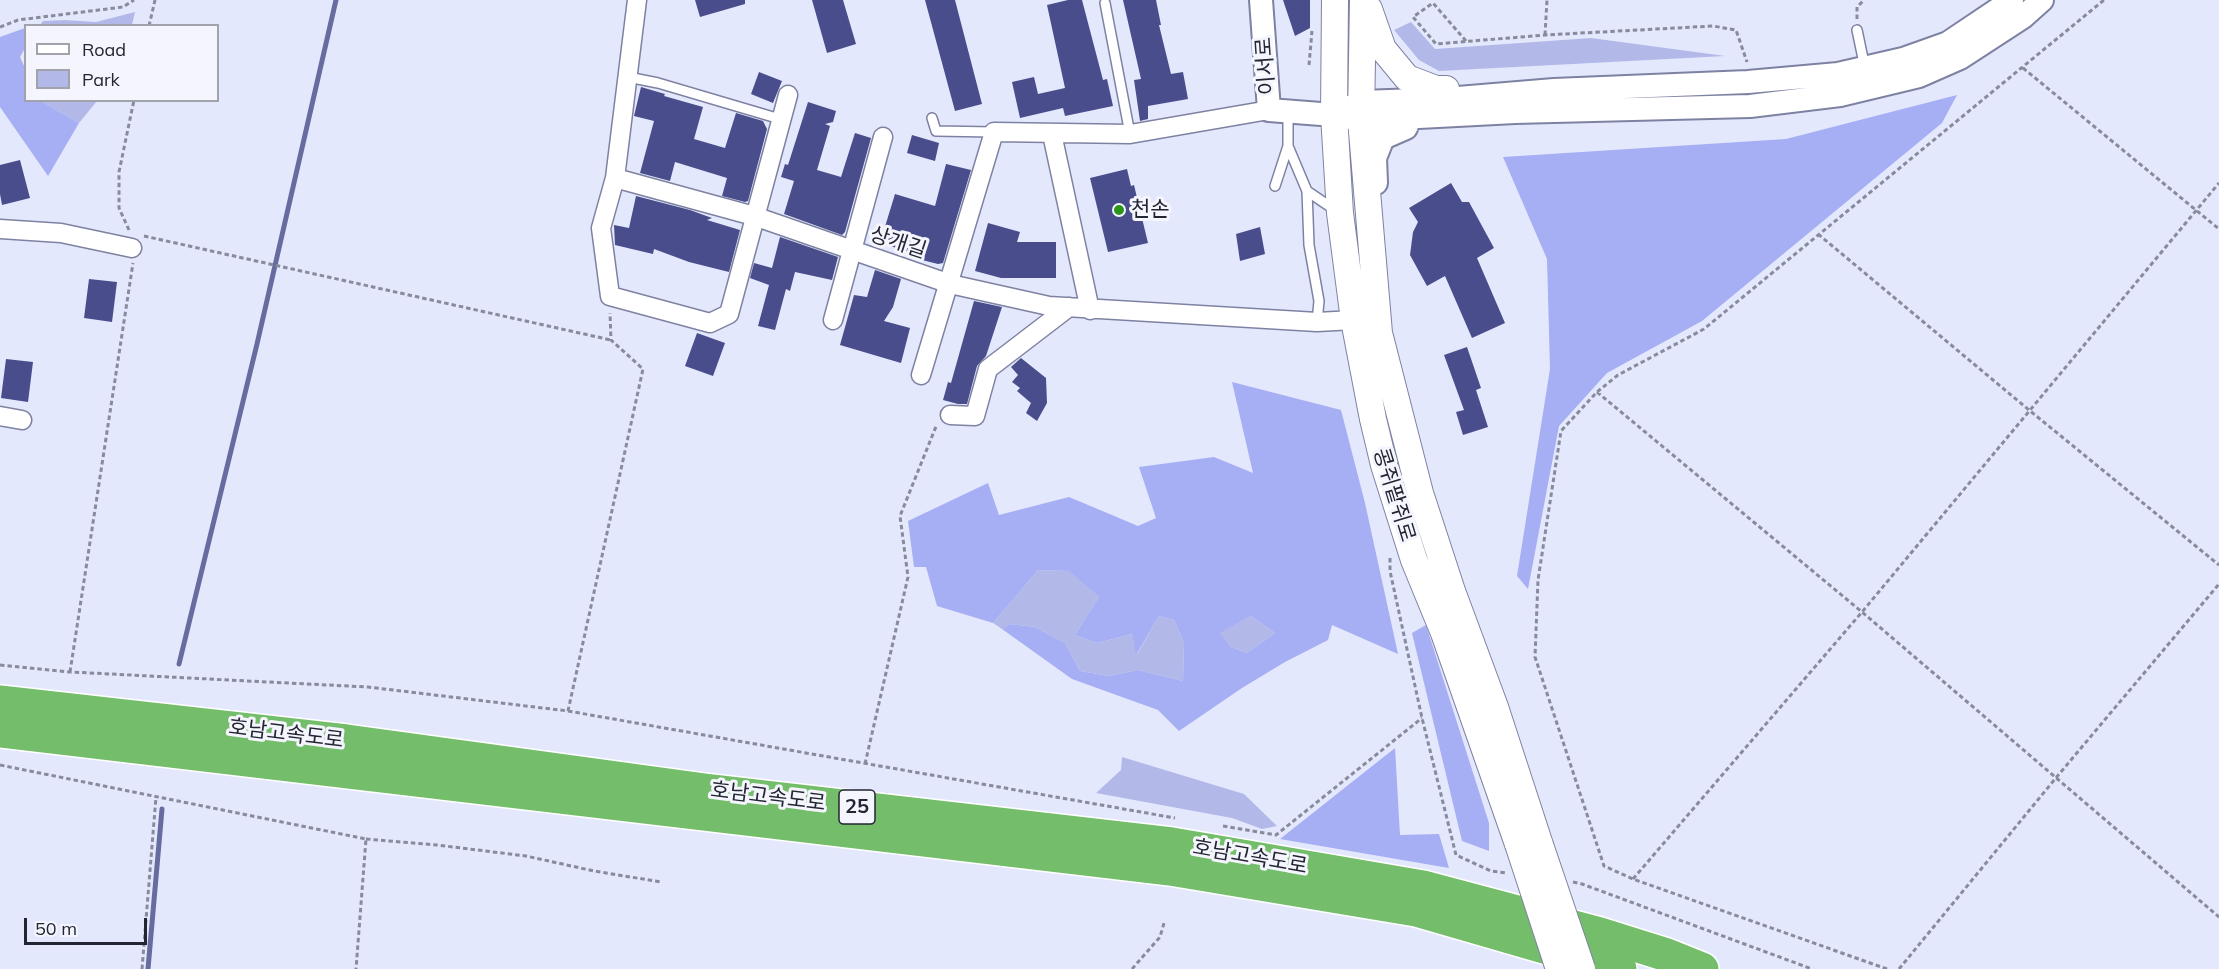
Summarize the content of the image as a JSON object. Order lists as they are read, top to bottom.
{
  "streets": {
    "highway": ["호남고속도로", "25"],
    "main road": ["콩쥐팥쥐로"],
    "street": ["이서로", "상개길"]
  },
  "crossings": [
    ["이서로", "콩쥐팥쥐로"],
    ["상개길", "콩쥐팥쥐로"]
  ],
  "places": ["천손"],
  "legend": ["Road", "Park"],
  "scale_bar": "50 m"
}
